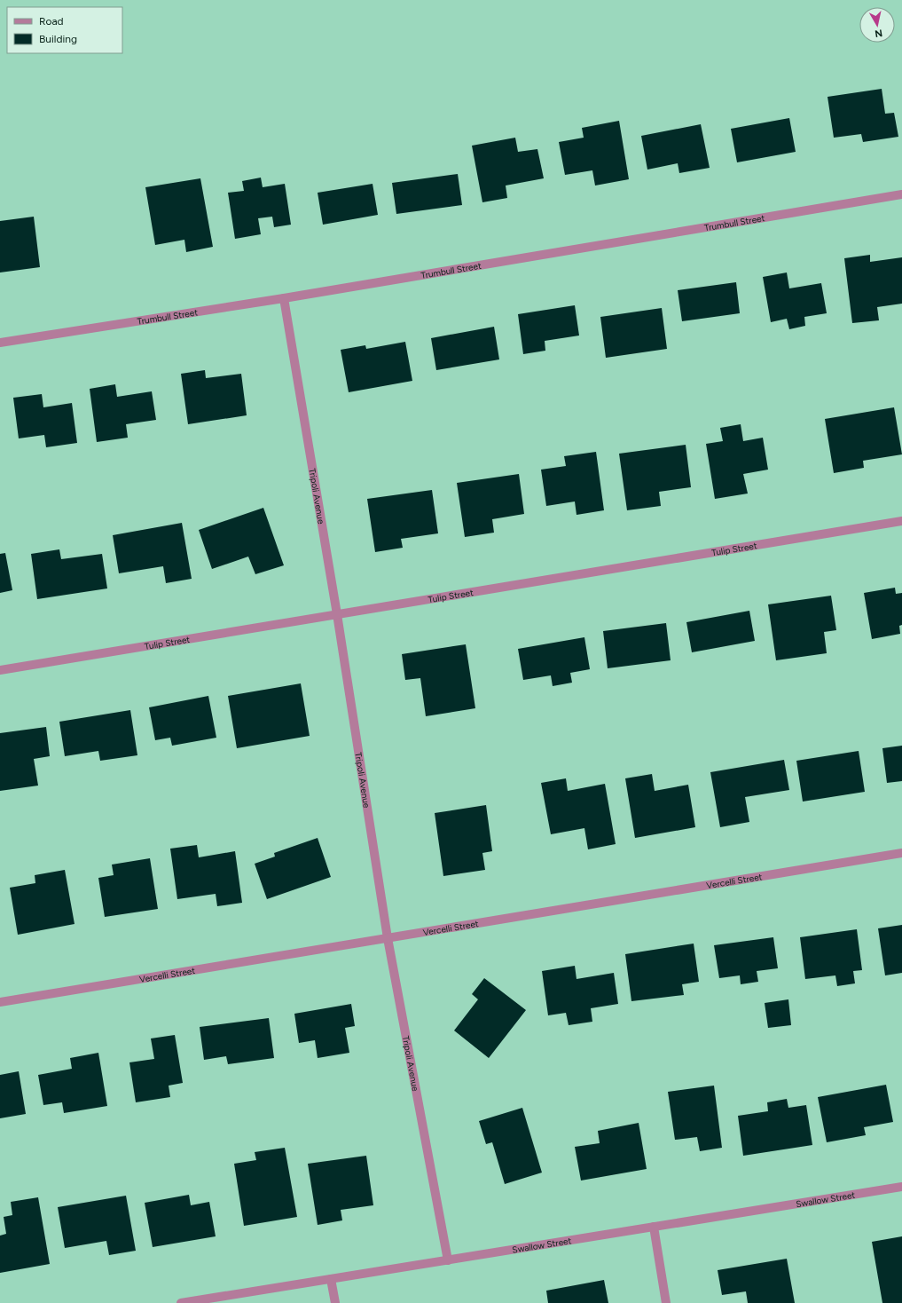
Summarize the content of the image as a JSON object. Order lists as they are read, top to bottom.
{
  "streets": {
    "street": [
      "Trumbull Street",
      "Tripoli Avenue",
      "Tulip Street",
      "Vercelli Street",
      "Swallow Street"
    ]
  },
  "crossings": [
    ["Trumbull Street", "Tripoli Avenue"],
    ["Tripoli Avenue", "Tulip Street"],
    ["Tripoli Avenue", "Vercelli Street"],
    ["Tripoli Avenue", "Swallow Street"]
  ],
  "legend": ["Road", "Building"],
  "north": "bottom"
}
